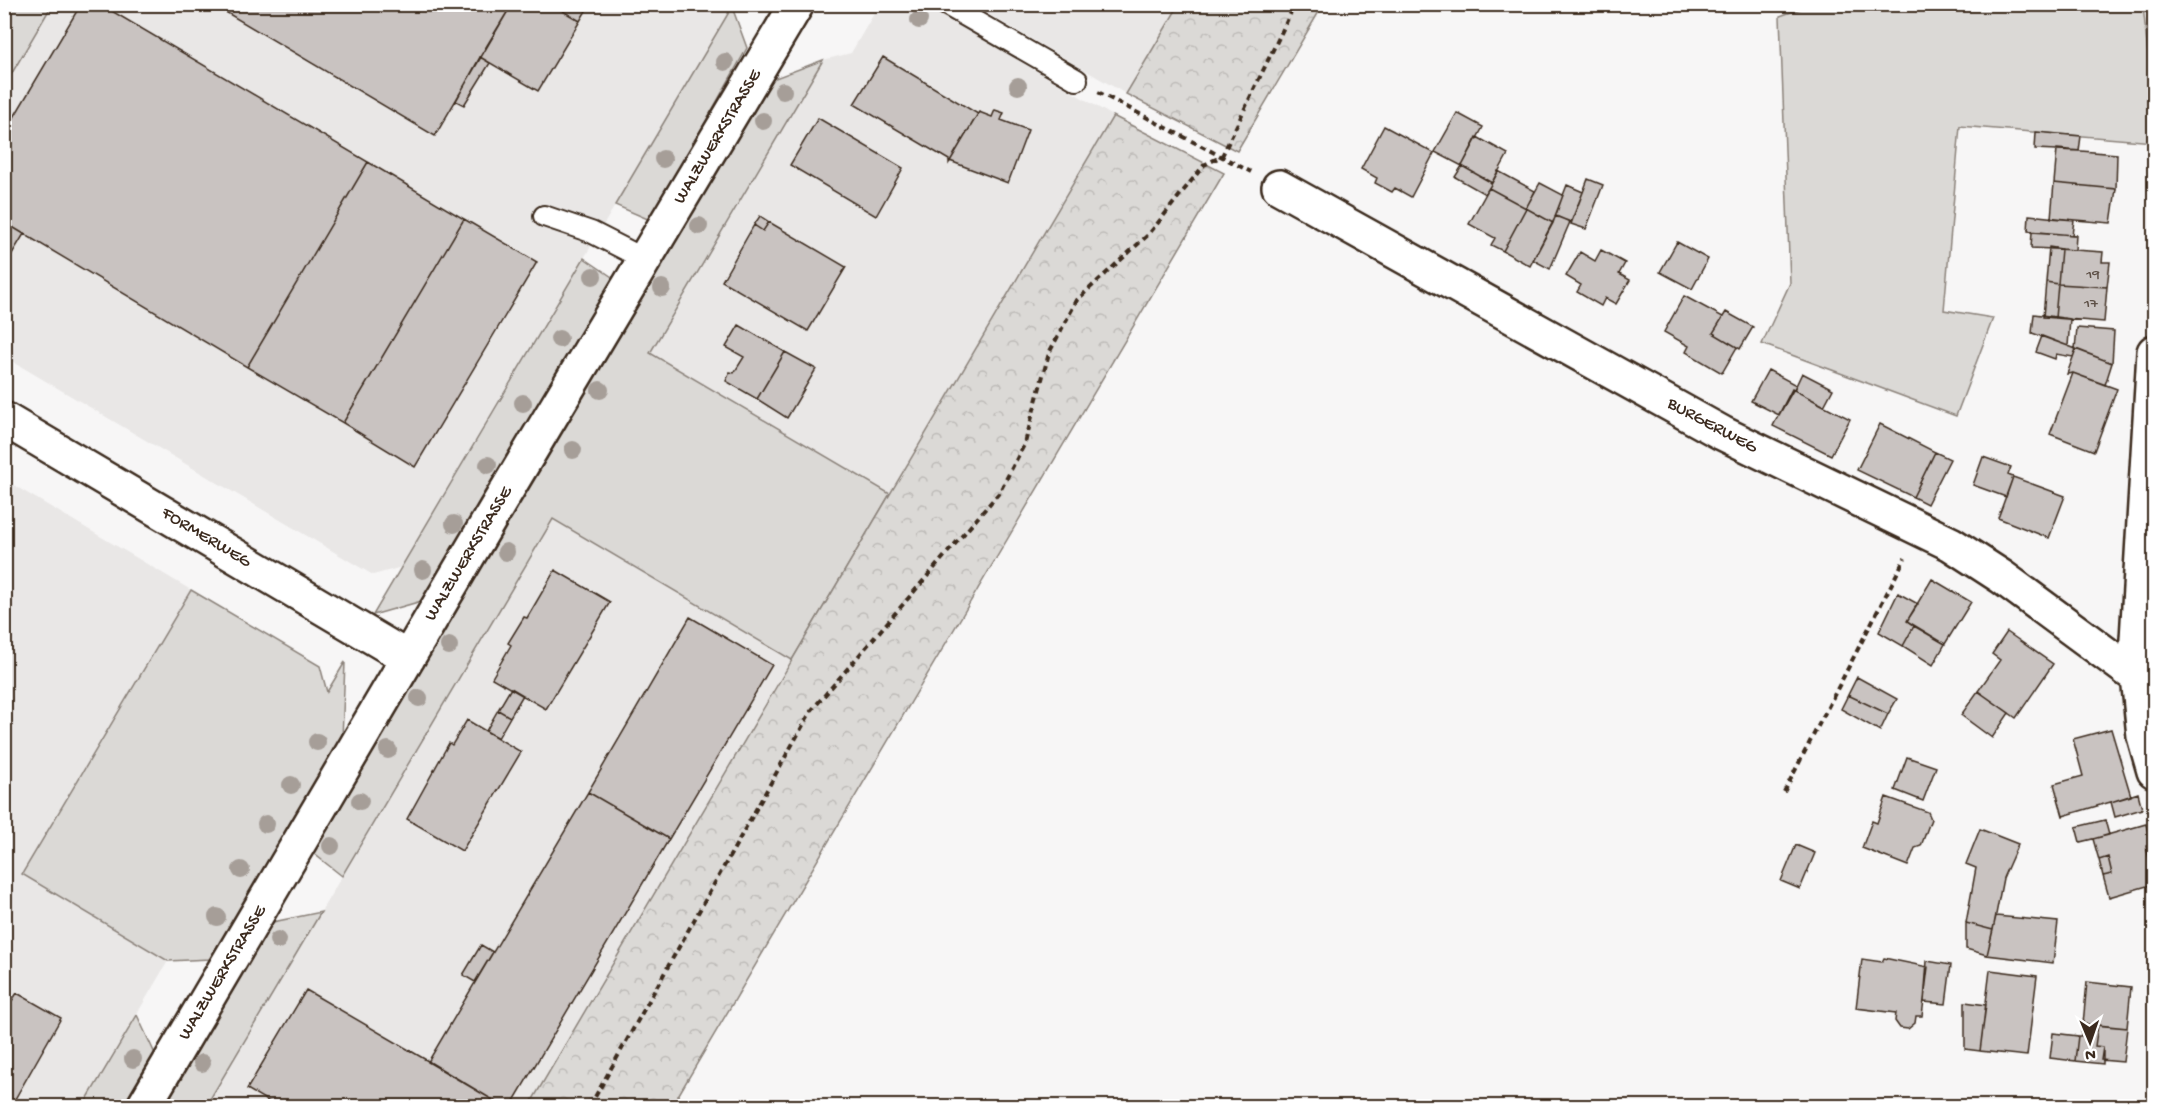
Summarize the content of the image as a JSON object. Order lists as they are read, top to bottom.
{
  "streets": {
    "street": ["WALZWERKSTRASSE", "BURGERWEG", "FORMERWEG"]
  },
  "crossings": [
    ["WALZWERKSTRASSE", "FORMERWEG"]
  ],
  "house_numbers": ["19", "17"],
  "north": "bottom"
}
